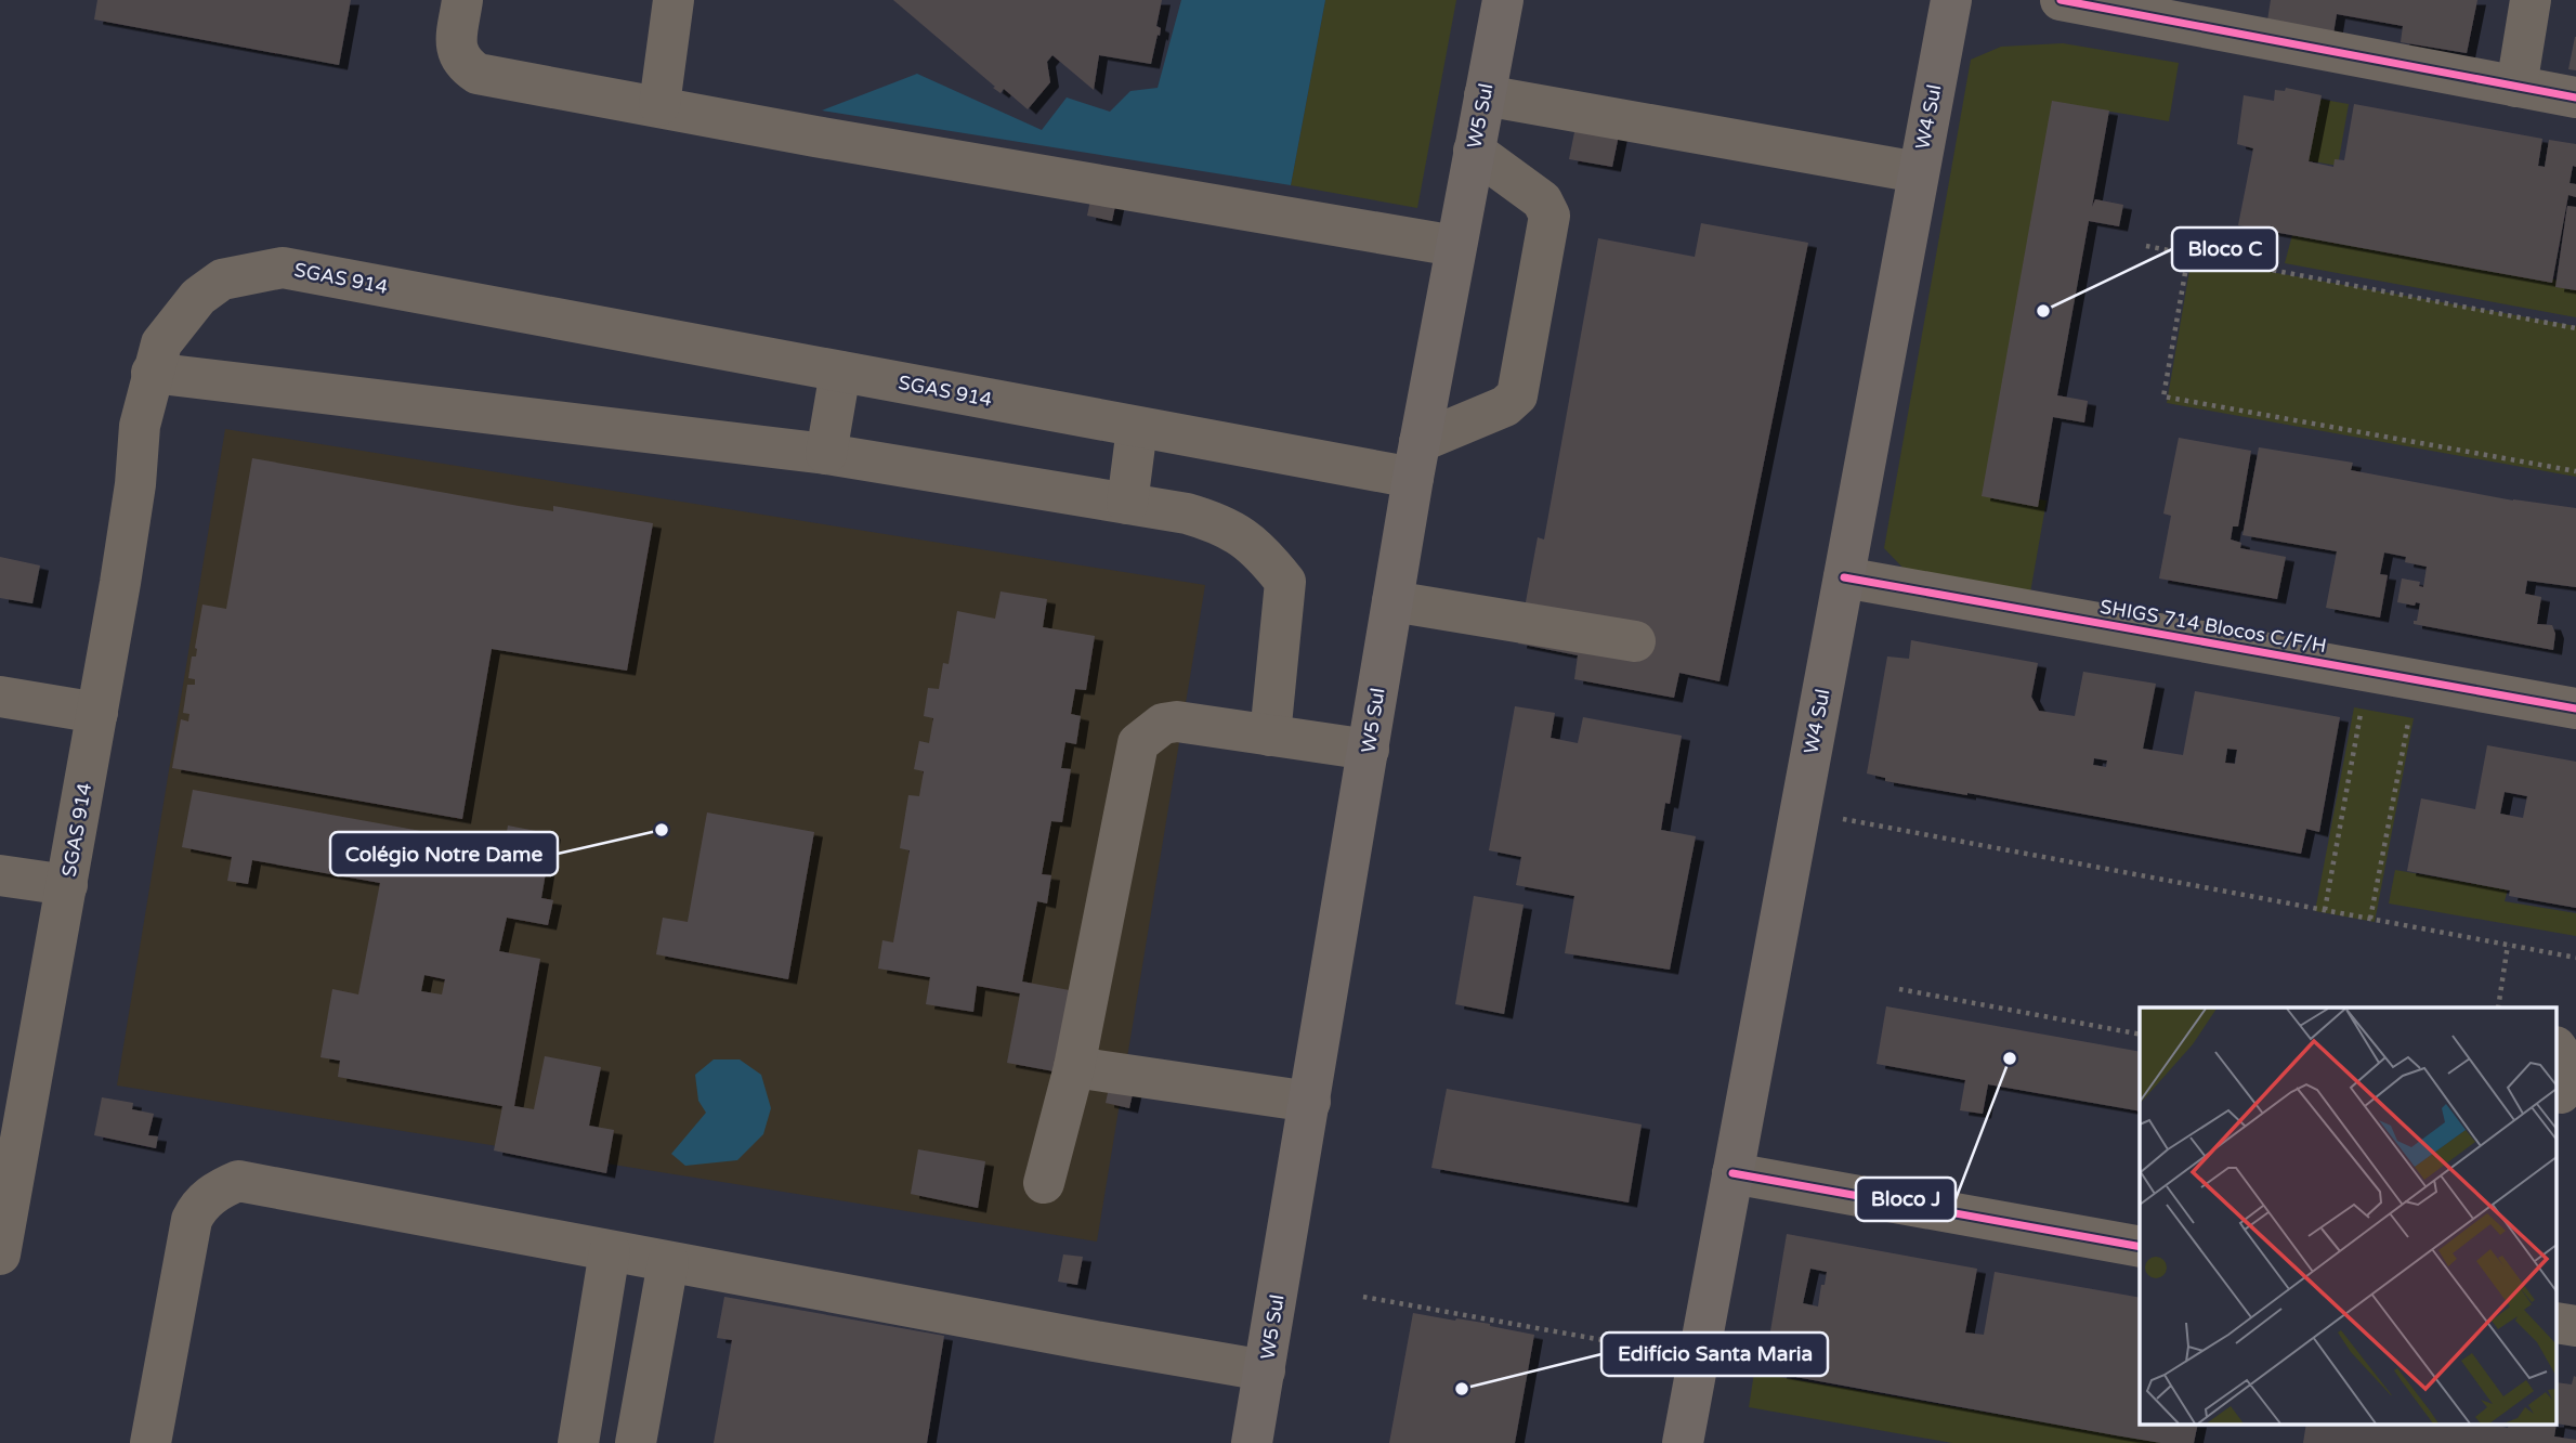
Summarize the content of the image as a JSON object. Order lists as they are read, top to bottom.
{
  "streets": {
    "main road": ["W5 Sul", "W4 Sul"],
    "street": ["SGAS 914", "SHIGS 714 Blocos C/F/H"]
  },
  "crossings": [
    ["W5 Sul", "SGAS 914"],
    ["W4 Sul", "SHIGS 714 Blocos C/F/H"]
  ],
  "places": [
    "Bloco C",
    "Colégio Notre Dame",
    "Bloco J",
    "Edifício Santa Maria"
  ]
}
